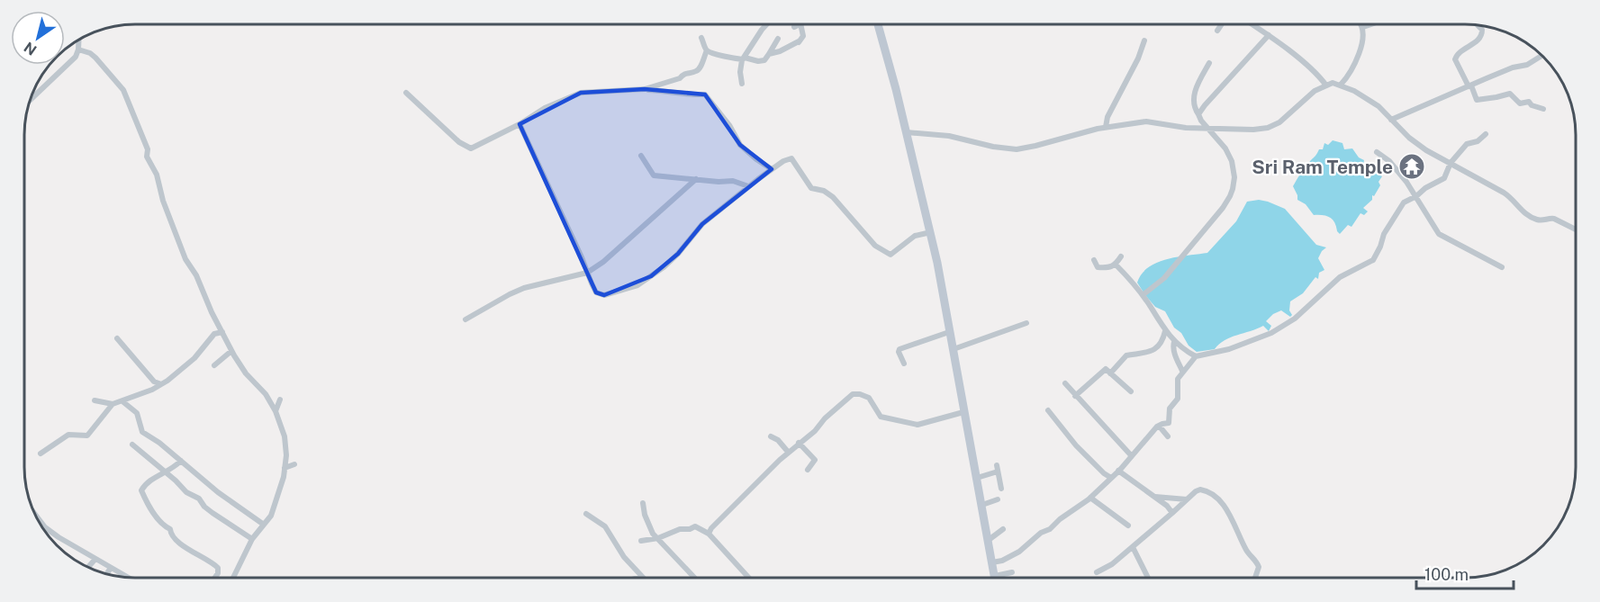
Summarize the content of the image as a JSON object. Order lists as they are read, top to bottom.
{
  "places": {
    "temple": ["Sri Ram Temple"]
  },
  "scale_bar": "100 m",
  "north": "bottom left"
}
